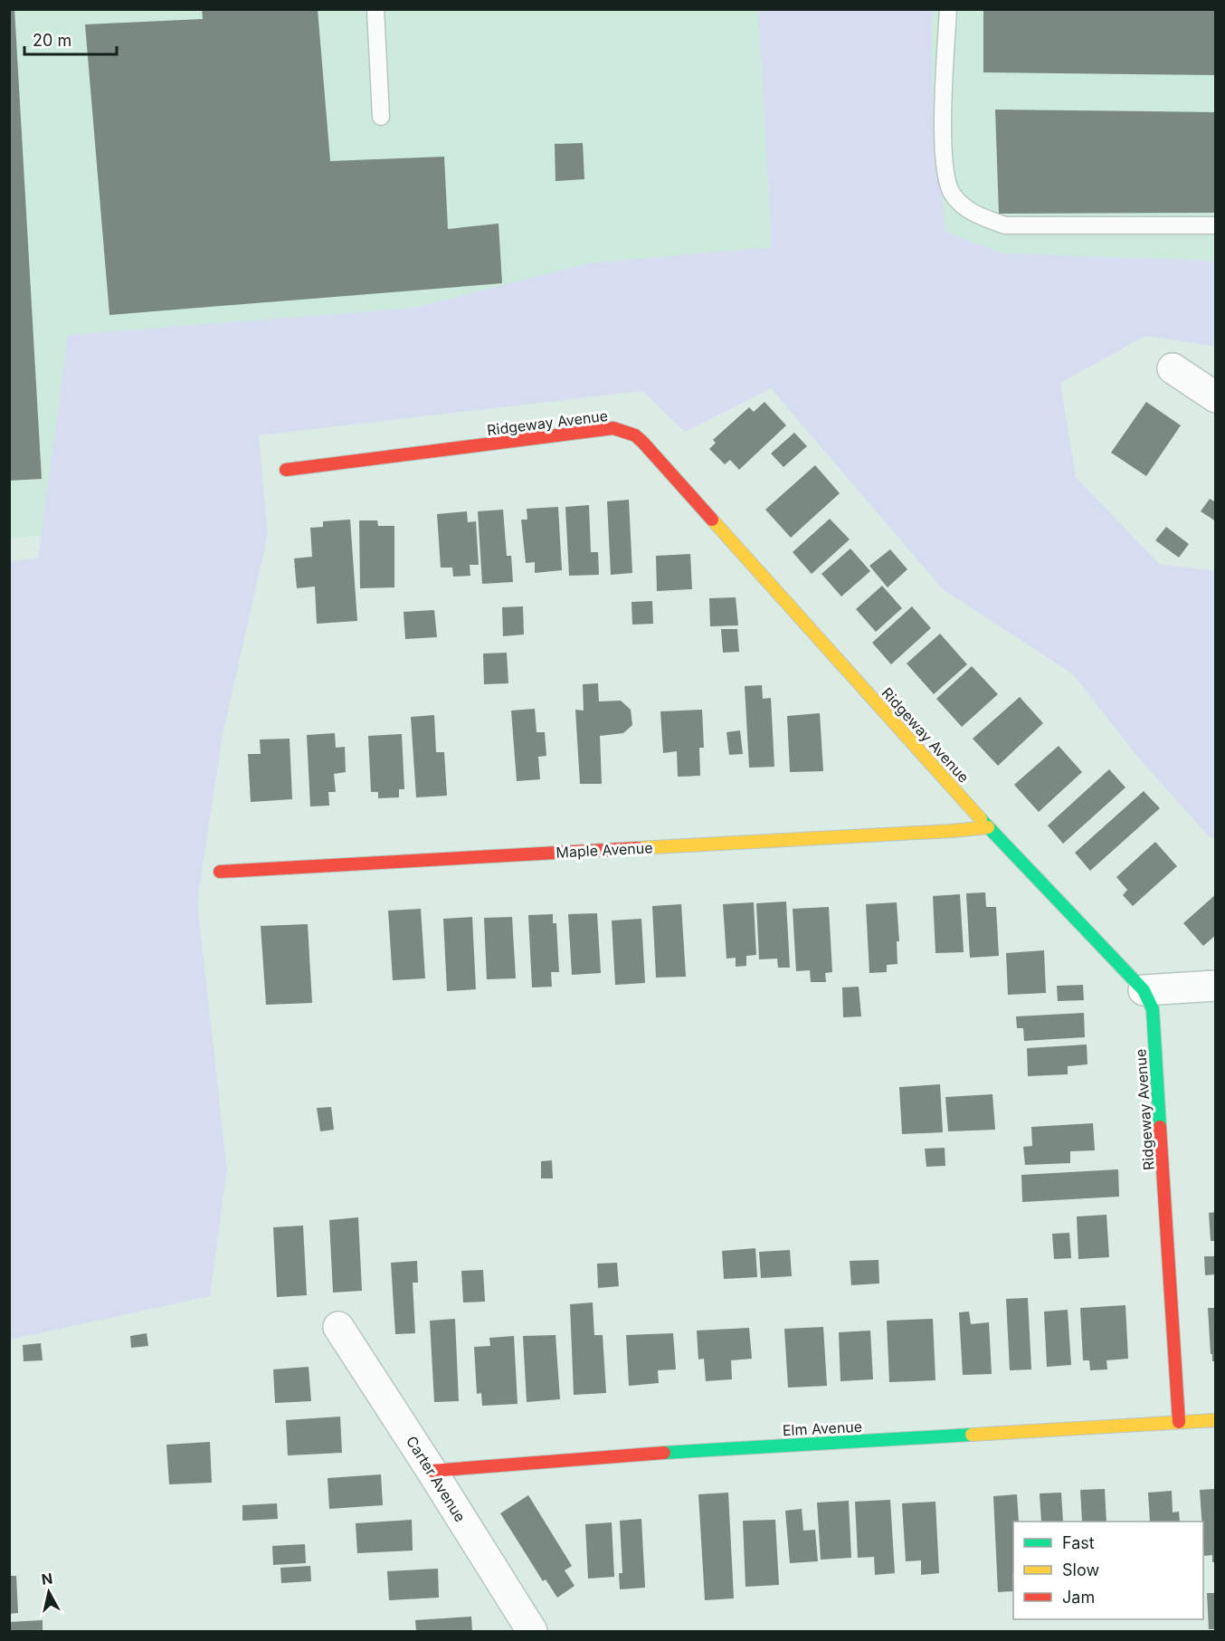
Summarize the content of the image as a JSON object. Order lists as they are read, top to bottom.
{
  "streets": {
    "street": [
      "Ridgeway Avenue",
      "Maple Avenue",
      "Elm Avenue",
      "Carter Avenue"
    ]
  },
  "crossings": [
    ["Ridgeway Avenue", "Maple Avenue"],
    ["Ridgeway Avenue", "Elm Avenue"],
    ["Elm Avenue", "Carter Avenue"]
  ],
  "legend": ["Fast", "Slow", "Jam"],
  "scale_bar": "20 m",
  "north": "top"
}
